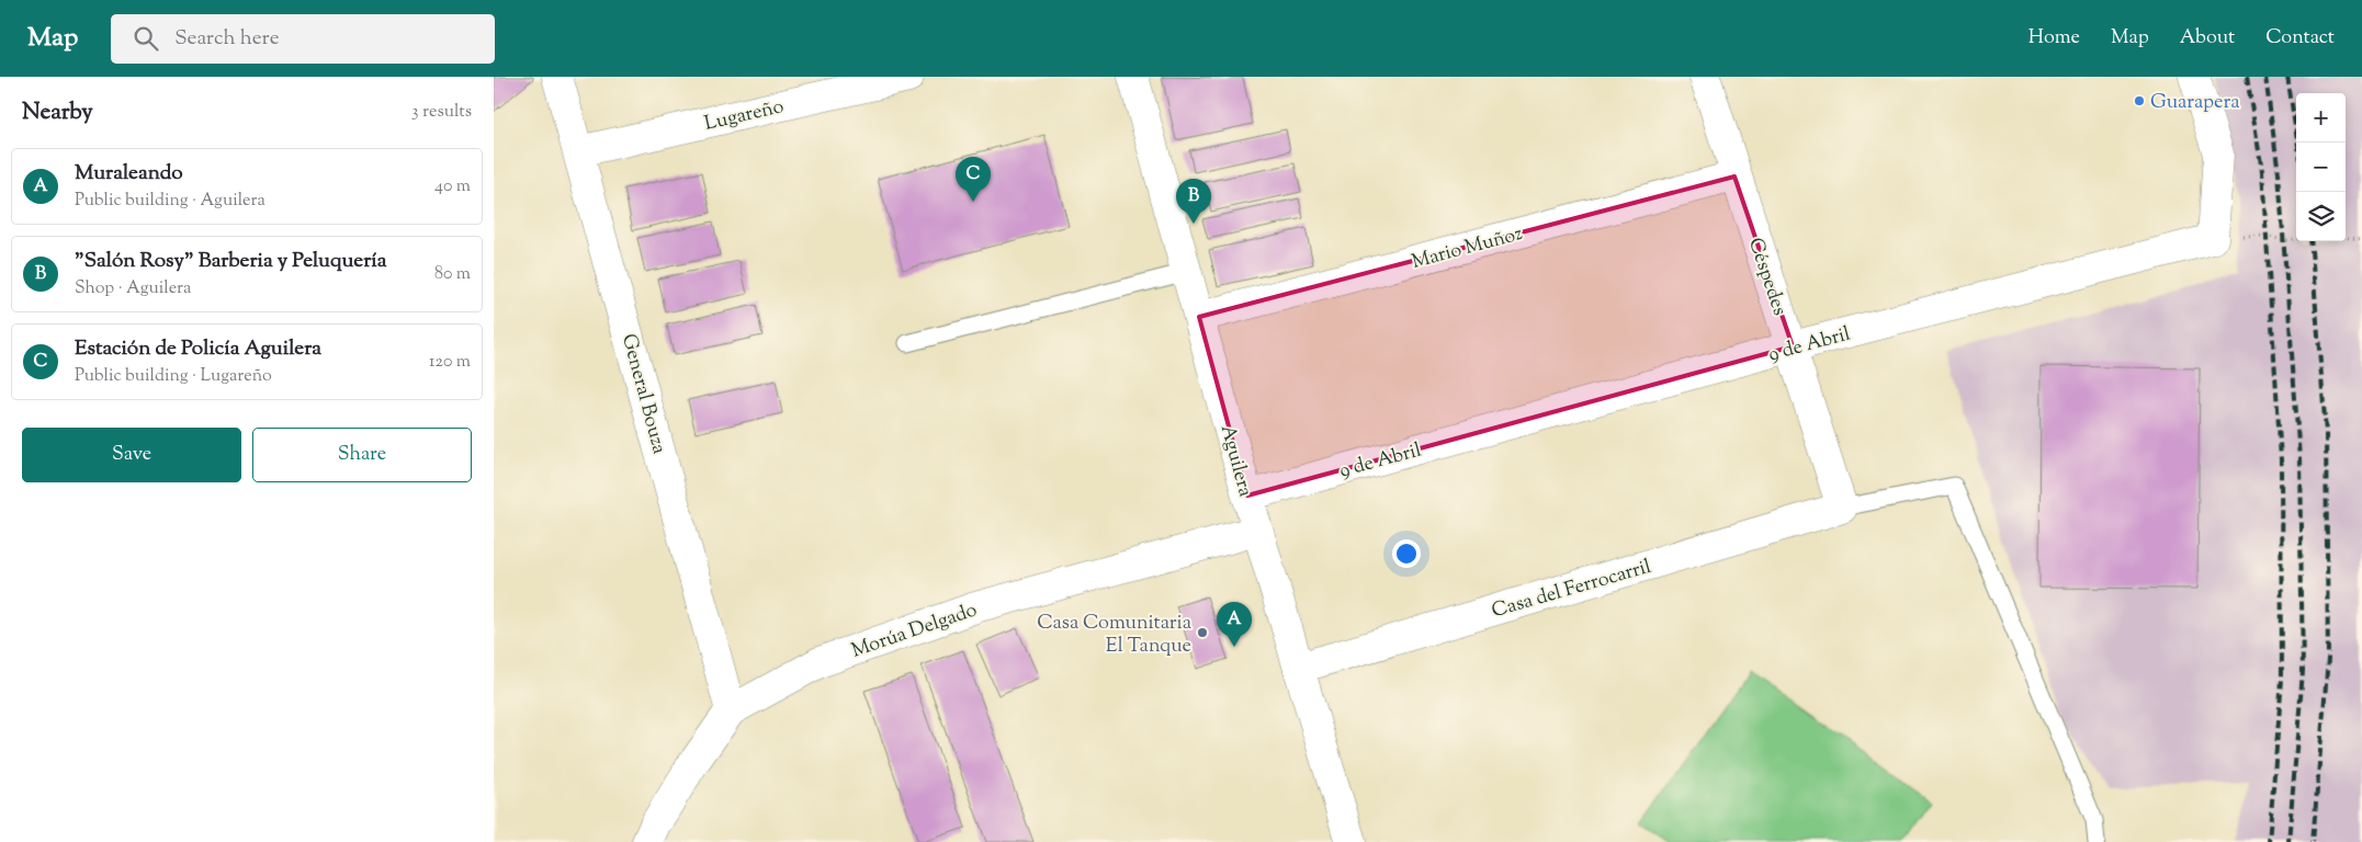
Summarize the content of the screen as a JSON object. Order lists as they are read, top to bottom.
{
  "streets": {
    "street": [
      "Lugareño",
      "Mario Muñoz",
      "Céspedes",
      "9 de Abril",
      "General Bouza",
      "Aguilera",
      "Casa del Ferrocarril",
      "Morúa Delgado"
    ]
  },
  "crossings": [
    ["Lugareño", "General Bouza"],
    ["Mario Muñoz", "Céspedes"],
    ["Mario Muñoz", "Aguilera"],
    ["Céspedes", "9 de Abril"],
    ["Céspedes", "Casa del Ferrocarril"],
    ["9 de Abril", "Aguilera"],
    ["General Bouza", "Morúa Delgado"],
    ["Aguilera", "Casa del Ferrocarril"],
    ["Aguilera", "Morúa Delgado"]
  ],
  "places": ["Guarapera", "Casa Comunitaria El Tanque"],
  "page": {
    "header": "Map",
    "search": "Search here",
    "nav": [
      "Home",
      "Map",
      "About",
      "Contact"
    ],
    "heading": ["Nearby", "3 results"],
    "map_buttons": ["+", "−"],
    "list": [
      {
        "mark": "A",
        "name": "Muraleando",
        "note": "Public building · Aguilera",
        "value": "40 m"
      },
      {
        "mark": "B",
        "name": "\"Salón Rosy\" Barberia y Peluquería",
        "note": "Shop · Aguilera",
        "value": "80 m"
      },
      {
        "mark": "C",
        "name": "Estación de Policía Aguilera",
        "note": "Public building · Lugareño",
        "value": "120 m"
      }
    ],
    "pins": ["C", "B", "A"],
    "buttons": ["Save", "Share"]
  }
}
